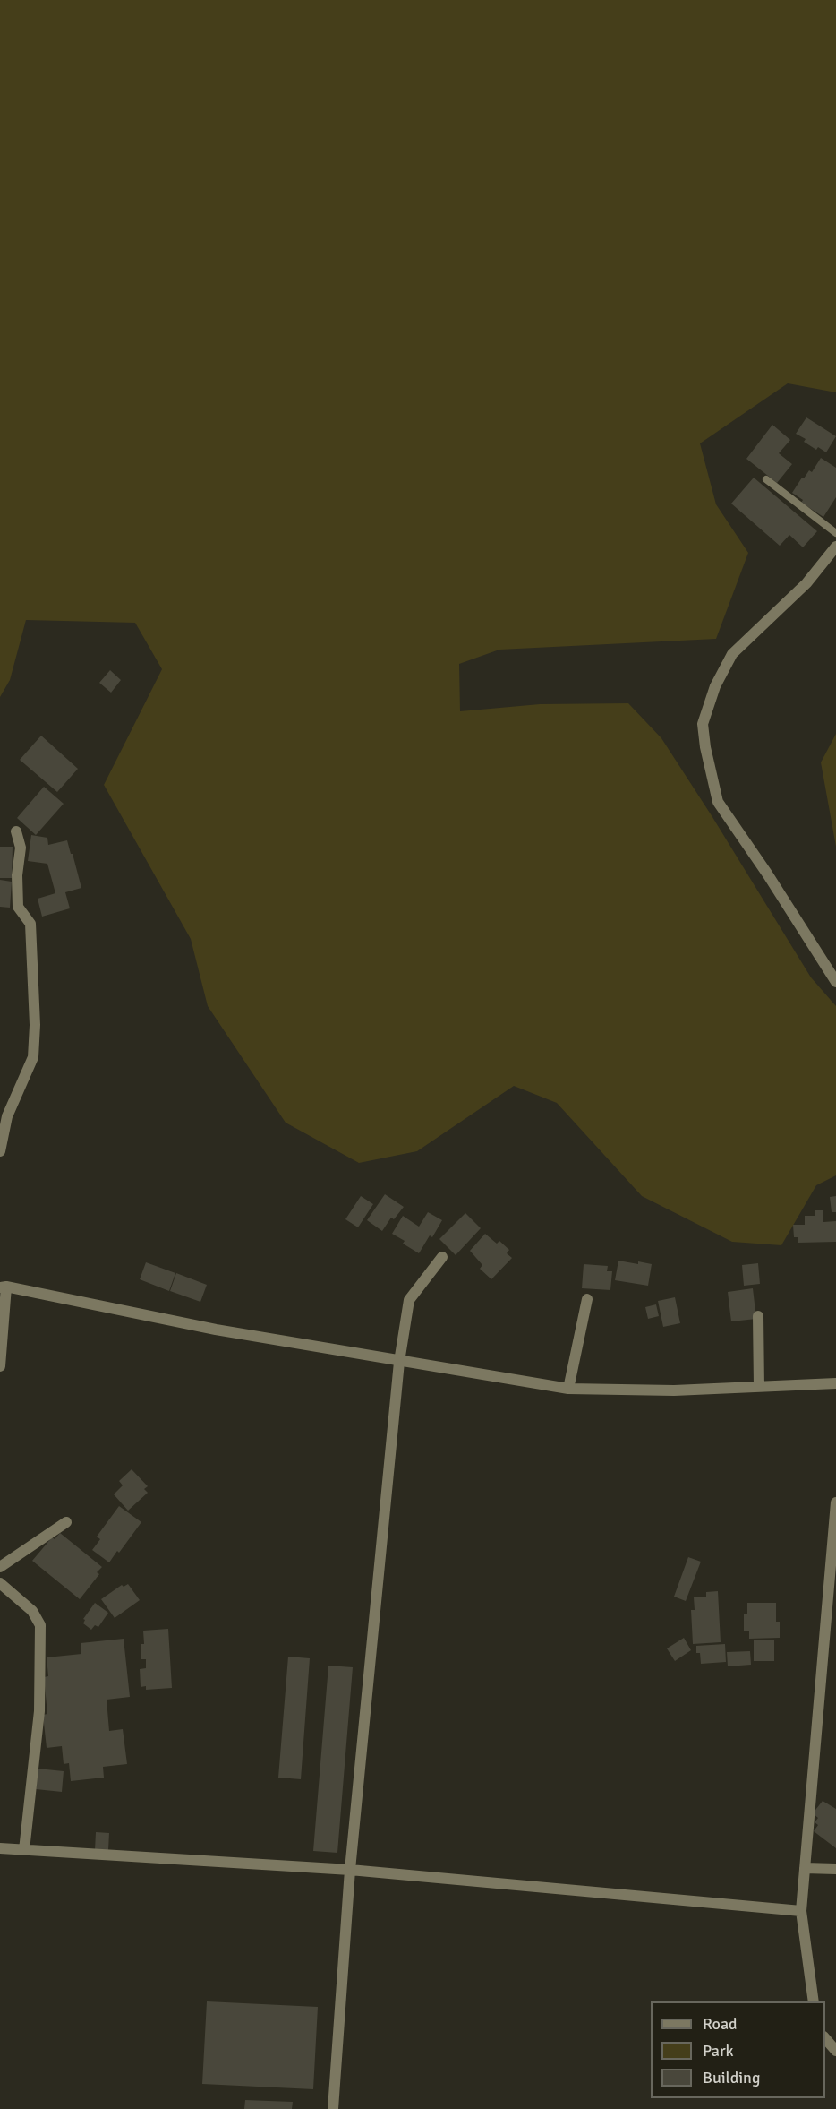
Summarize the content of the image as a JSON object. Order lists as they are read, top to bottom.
{
  "legend": ["Road", "Park", "Building"]
}
